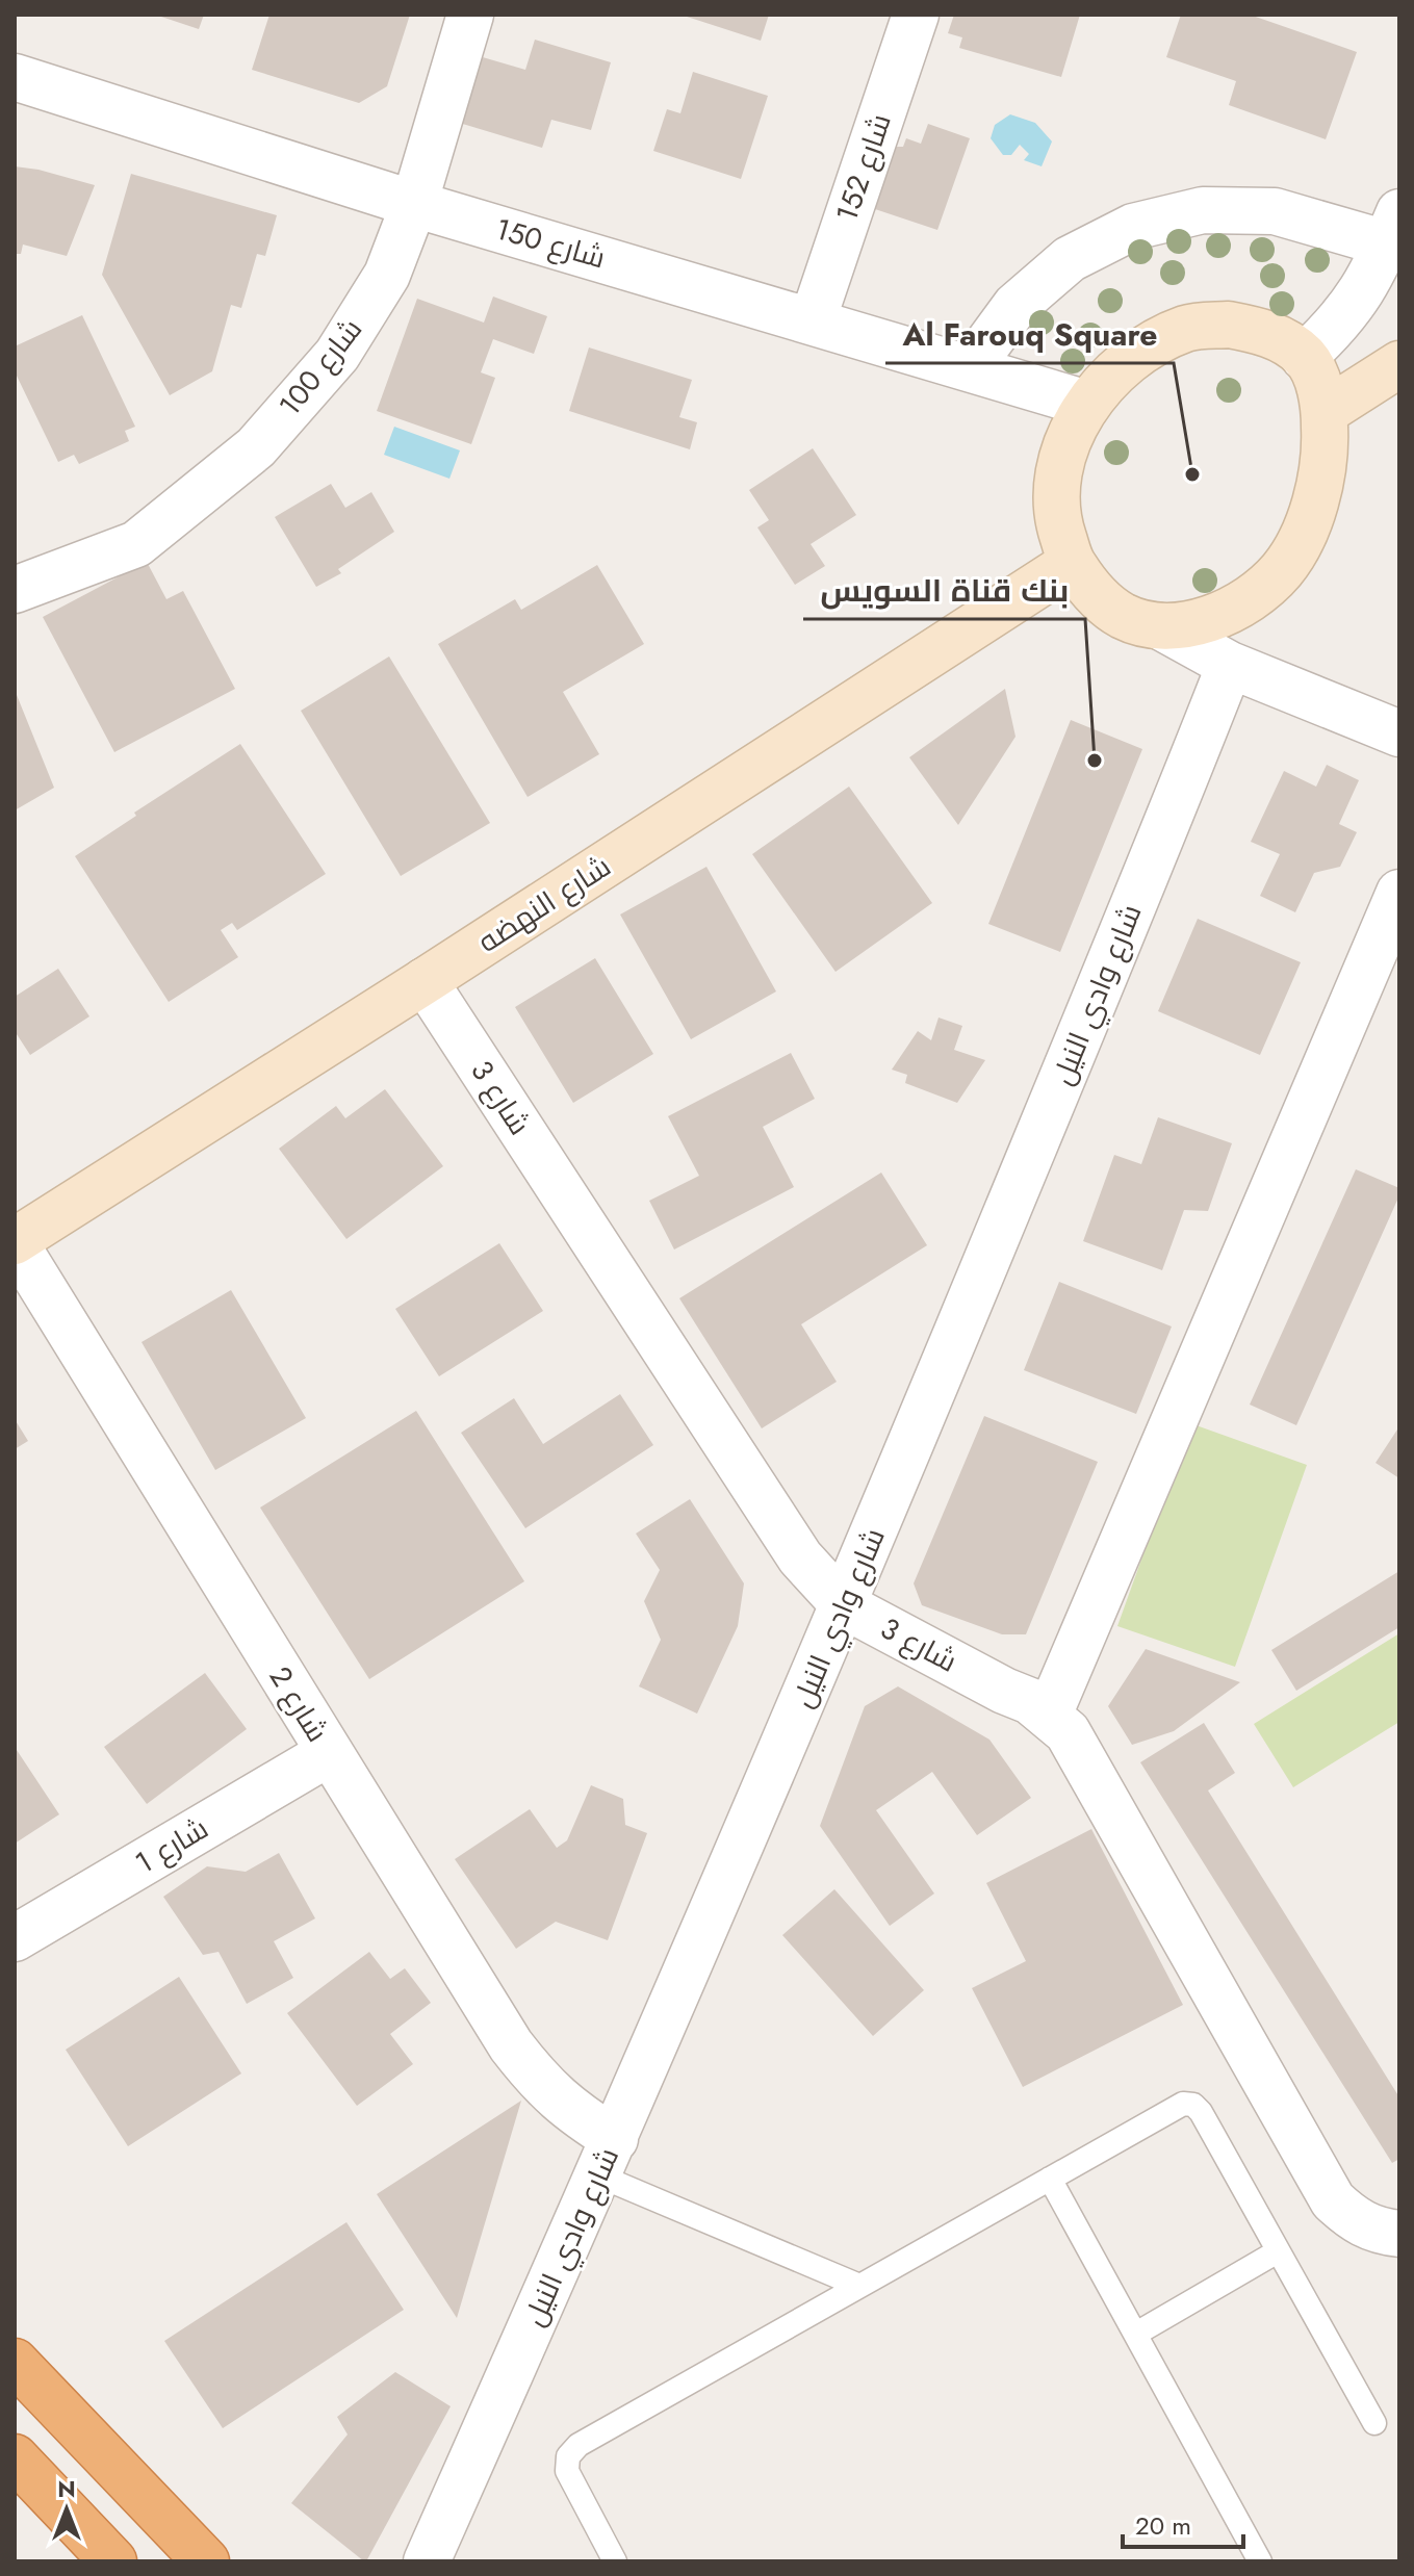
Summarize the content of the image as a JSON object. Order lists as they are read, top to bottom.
{
  "streets": {
    "main road": ["شارع النهضه"],
    "street": [
      "شارع 152",
      "شارع 150",
      "شارع 100",
      "شارع وادي النيل",
      "شارع 3",
      "شارع 2",
      "شارع 1"
    ]
  },
  "crossings": [
    ["شارع 152", "شارع 150"],
    ["شارع 150", "شارع 100"],
    ["شارع 150", "شارع النهضه"],
    ["شارع النهضه", "شارع 3"],
    ["شارع النهضه", "شارع 2"],
    ["شارع وادي النيل", "شارع 3"],
    ["شارع وادي النيل", "شارع 2"],
    ["شارع 2", "شارع 1"]
  ],
  "places": ["Al Farouq Square", "بنك قناة السويس"],
  "scale_bar": "20 m",
  "north": "top"
}
